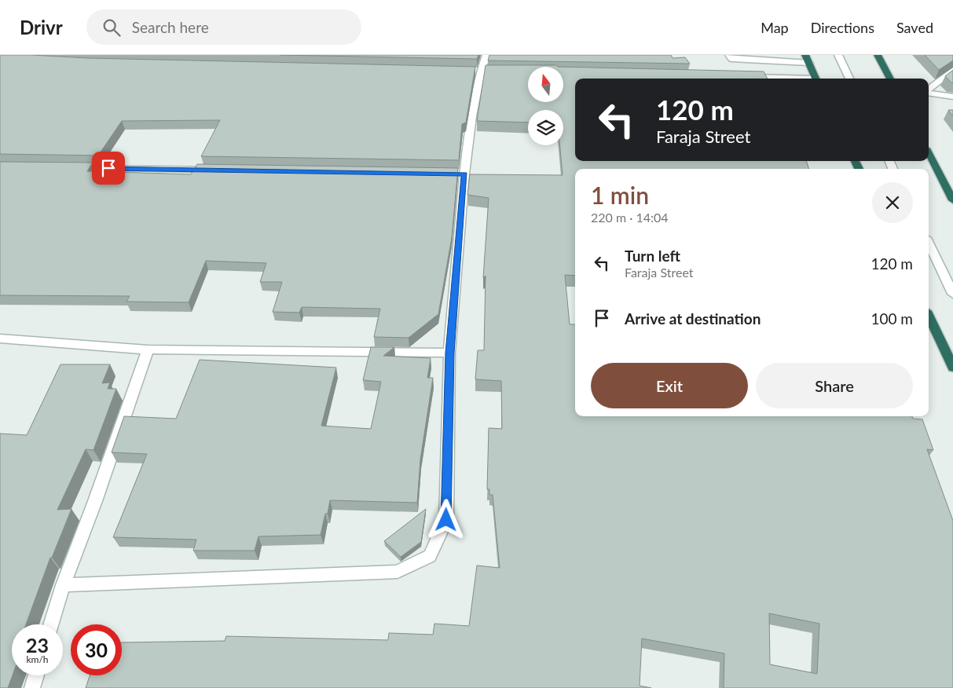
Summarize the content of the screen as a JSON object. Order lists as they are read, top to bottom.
{
  "north": "top",
  "page": {
    "header": "Drivr",
    "search": "Search here",
    "nav": ["Map", "Directions", "Saved"],
    "turn": ["120 m", "Faraja Street"],
    "heading": ["1 min", "220 m · 14:04"],
    "list": [
      {
        "name": "Turn left",
        "note": "Faraja Street",
        "value": "120 m"
      },
      {
        "name": "Arrive at destination",
        "value": "100 m"
      }
    ],
    "buttons": ["Exit", "Share"],
    "speed": "23 km/h",
    "limit": "30"
  }
}
